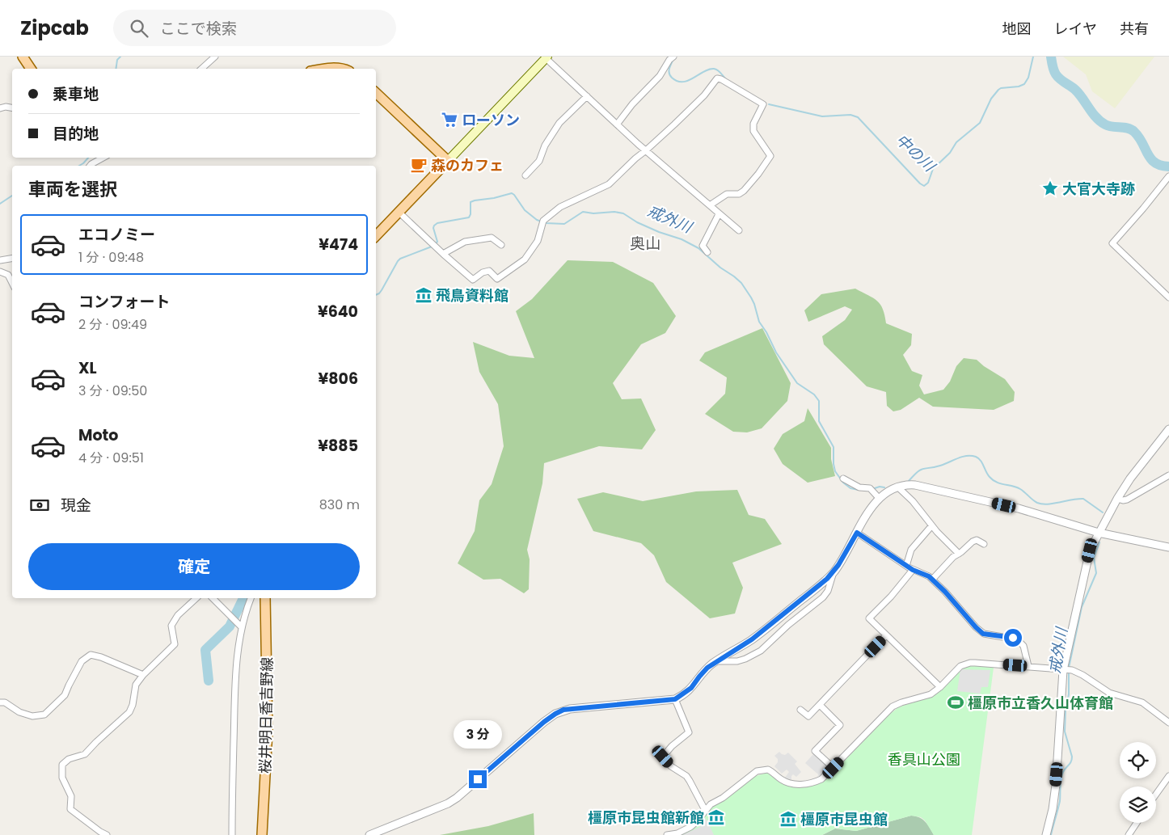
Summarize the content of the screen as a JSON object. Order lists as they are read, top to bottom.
{
  "streets": {
    "main road": ["桜井明日香吉野線"]
  },
  "districts": ["奥山"],
  "water": ["中の川", "戒外川"],
  "parks": ["香具山公園"],
  "places": {
    "supermarket": ["ローソン"],
    "cafe": ["森のカフェ"],
    "place": ["大官大寺跡"],
    "museum": ["飛鳥資料館", "橿原市昆虫館新館", "橿原市昆虫館"],
    "sports": ["橿原市立香久山体育館"]
  },
  "page": {
    "header": "Zipcab",
    "search": "ここで検索",
    "nav": ["地図", "レイヤ", "共有"],
    "banner": ["乗車地", "目的地"],
    "heading": "車両を選択",
    "list": [
      {
        "name": "エコノミー",
        "note": "1 分 · 09:48",
        "value": "¥474"
      },
      {
        "name": "コンフォート",
        "note": "2 分 · 09:49",
        "value": "¥640"
      },
      {
        "name": "XL",
        "note": "3 分 · 09:50",
        "value": "¥806"
      },
      {
        "name": "Moto",
        "note": "4 分 · 09:51",
        "value": "¥885"
      }
    ],
    "pay": ["現金", "830 m"],
    "buttons": "確定",
    "bubble": "3 分"
  }
}
